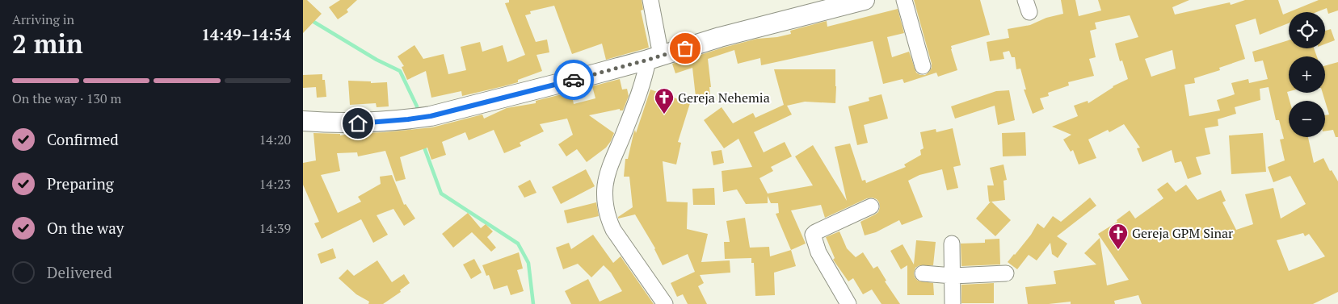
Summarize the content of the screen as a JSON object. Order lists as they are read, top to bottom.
{
  "places": {
    "church": ["Gereja Nehemia", "Gereja GPM Sinar"]
  },
  "page": {
    "heading": ["2 min", "Arriving in", "14:49–14:54"],
    "map_buttons": ["+", "−"],
    "bar": "On the way · 130 m",
    "list": [
      ["Confirmed", "14:20"],
      ["Preparing", "14:23"],
      ["On the way", "14:39"],
      "Delivered"
    ]
  }
}
